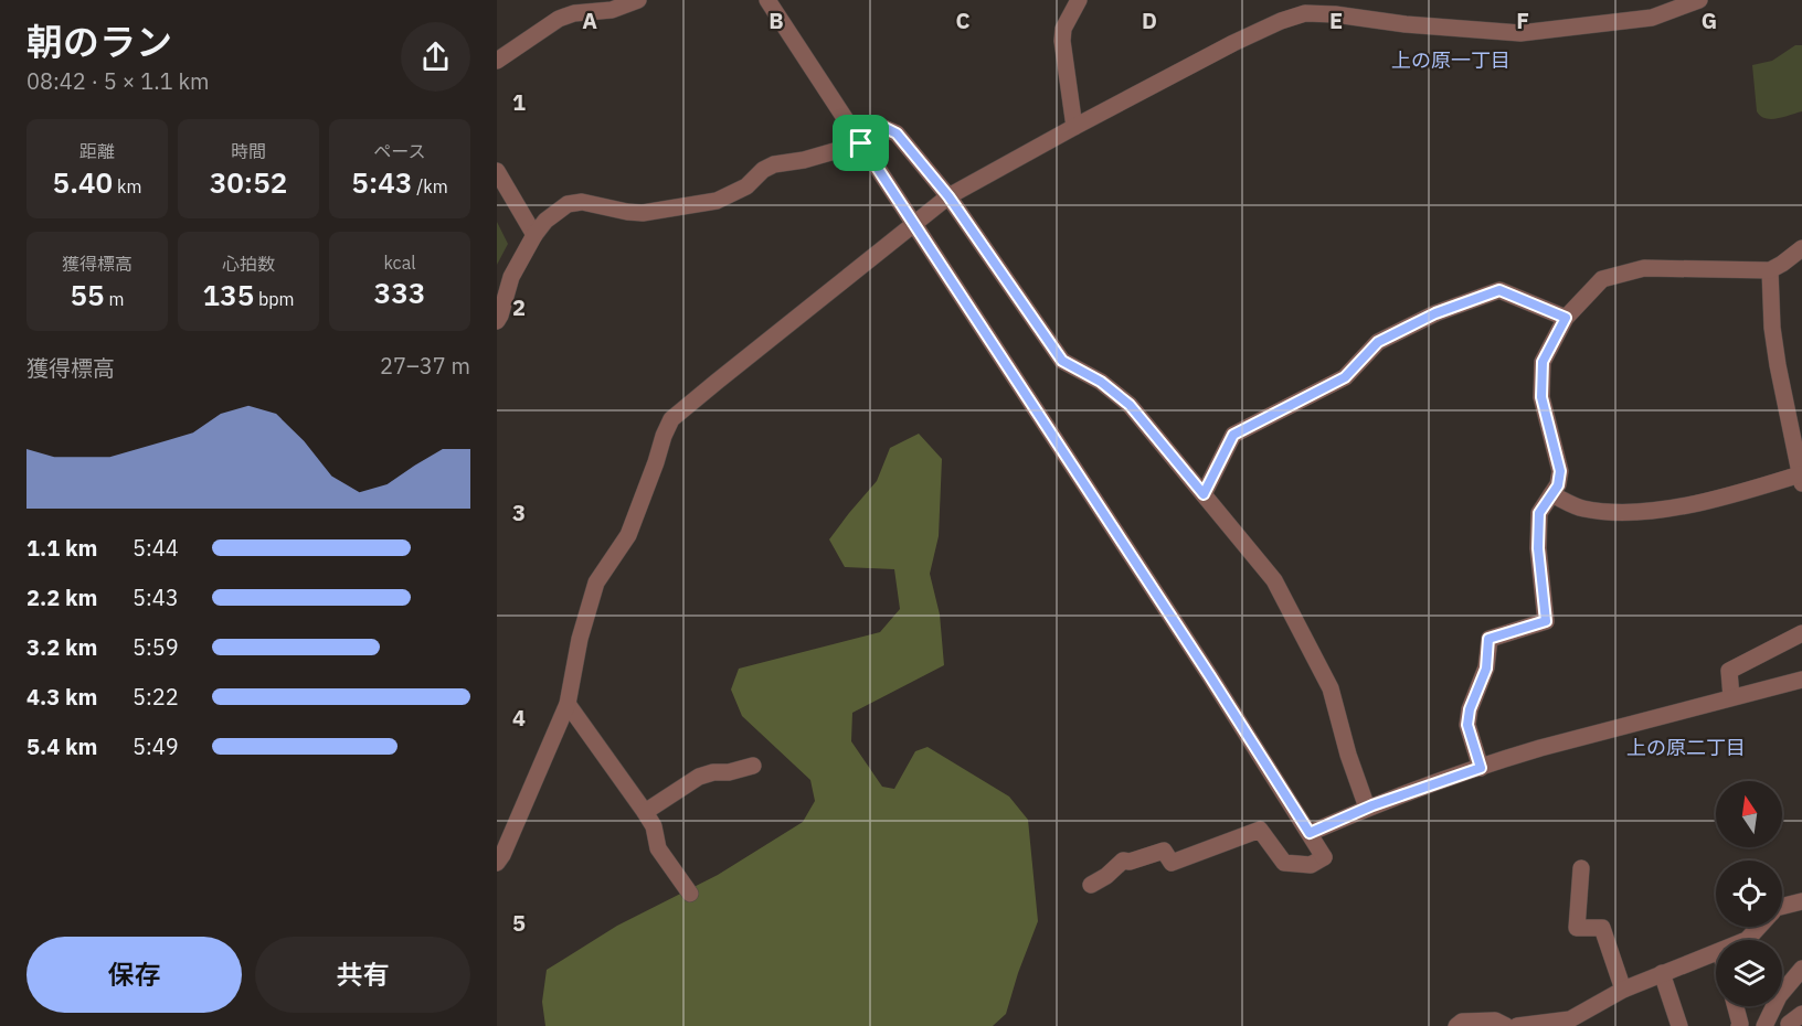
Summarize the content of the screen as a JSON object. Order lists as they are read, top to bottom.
{
  "districts": ["上の原一丁目", "上の原二丁目"],
  "north": "top",
  "page": {
    "heading": ["朝のラン", "08:42 · 5 × 1.1 km"],
    "stats": [
      ["距離", "5.40 km"],
      ["時間", "30:52"],
      ["ペース", "5:43 /km"],
      ["獲得標高", "55 m"],
      ["心拍数", "135 bpm"],
      ["kcal", "333"]
    ],
    "chart": ["獲得標高", "27–37 m"],
    "list": [
      {
        "name": "1.1 km",
        "note": "5:44"
      },
      {
        "name": "2.2 km",
        "note": "5:43"
      },
      {
        "name": "3.2 km",
        "note": "5:59"
      },
      {
        "name": "4.3 km",
        "note": "5:22"
      },
      {
        "name": "5.4 km",
        "note": "5:49"
      }
    ],
    "buttons": ["保存", "共有"]
  },
  "grid": {
    "columns": [
      "A",
      "B",
      "C",
      "D",
      "E",
      "F",
      "G"
    ],
    "rows": [
      "1",
      "2",
      "3",
      "4",
      "5"
    ]
  }
}
